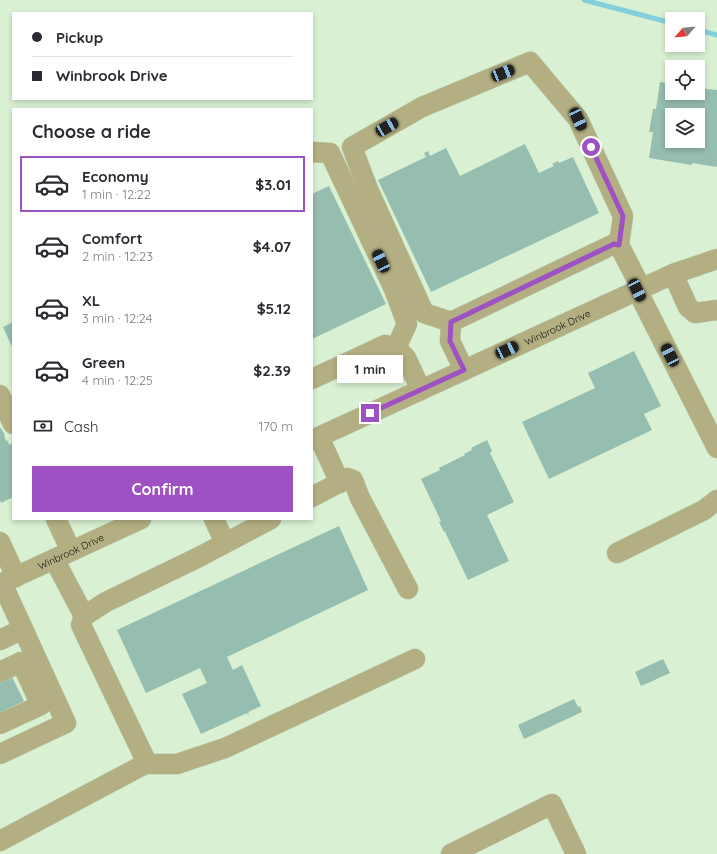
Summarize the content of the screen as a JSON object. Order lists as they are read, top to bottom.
{
  "streets": {
    "street": ["Winbrook Drive"]
  },
  "north": "bottom left",
  "page": {
    "banner": ["Pickup", "Winbrook Drive"],
    "heading": "Choose a ride",
    "list": [
      {
        "name": "Economy",
        "note": "1 min · 12:22",
        "value": "$3.01"
      },
      {
        "name": "Comfort",
        "note": "2 min · 12:23",
        "value": "$4.07"
      },
      {
        "name": "XL",
        "note": "3 min · 12:24",
        "value": "$5.12"
      },
      {
        "name": "Green",
        "note": "4 min · 12:25",
        "value": "$2.39"
      }
    ],
    "bubble": "1 min",
    "pay": ["Cash", "170 m"],
    "buttons": "Confirm"
  }
}
